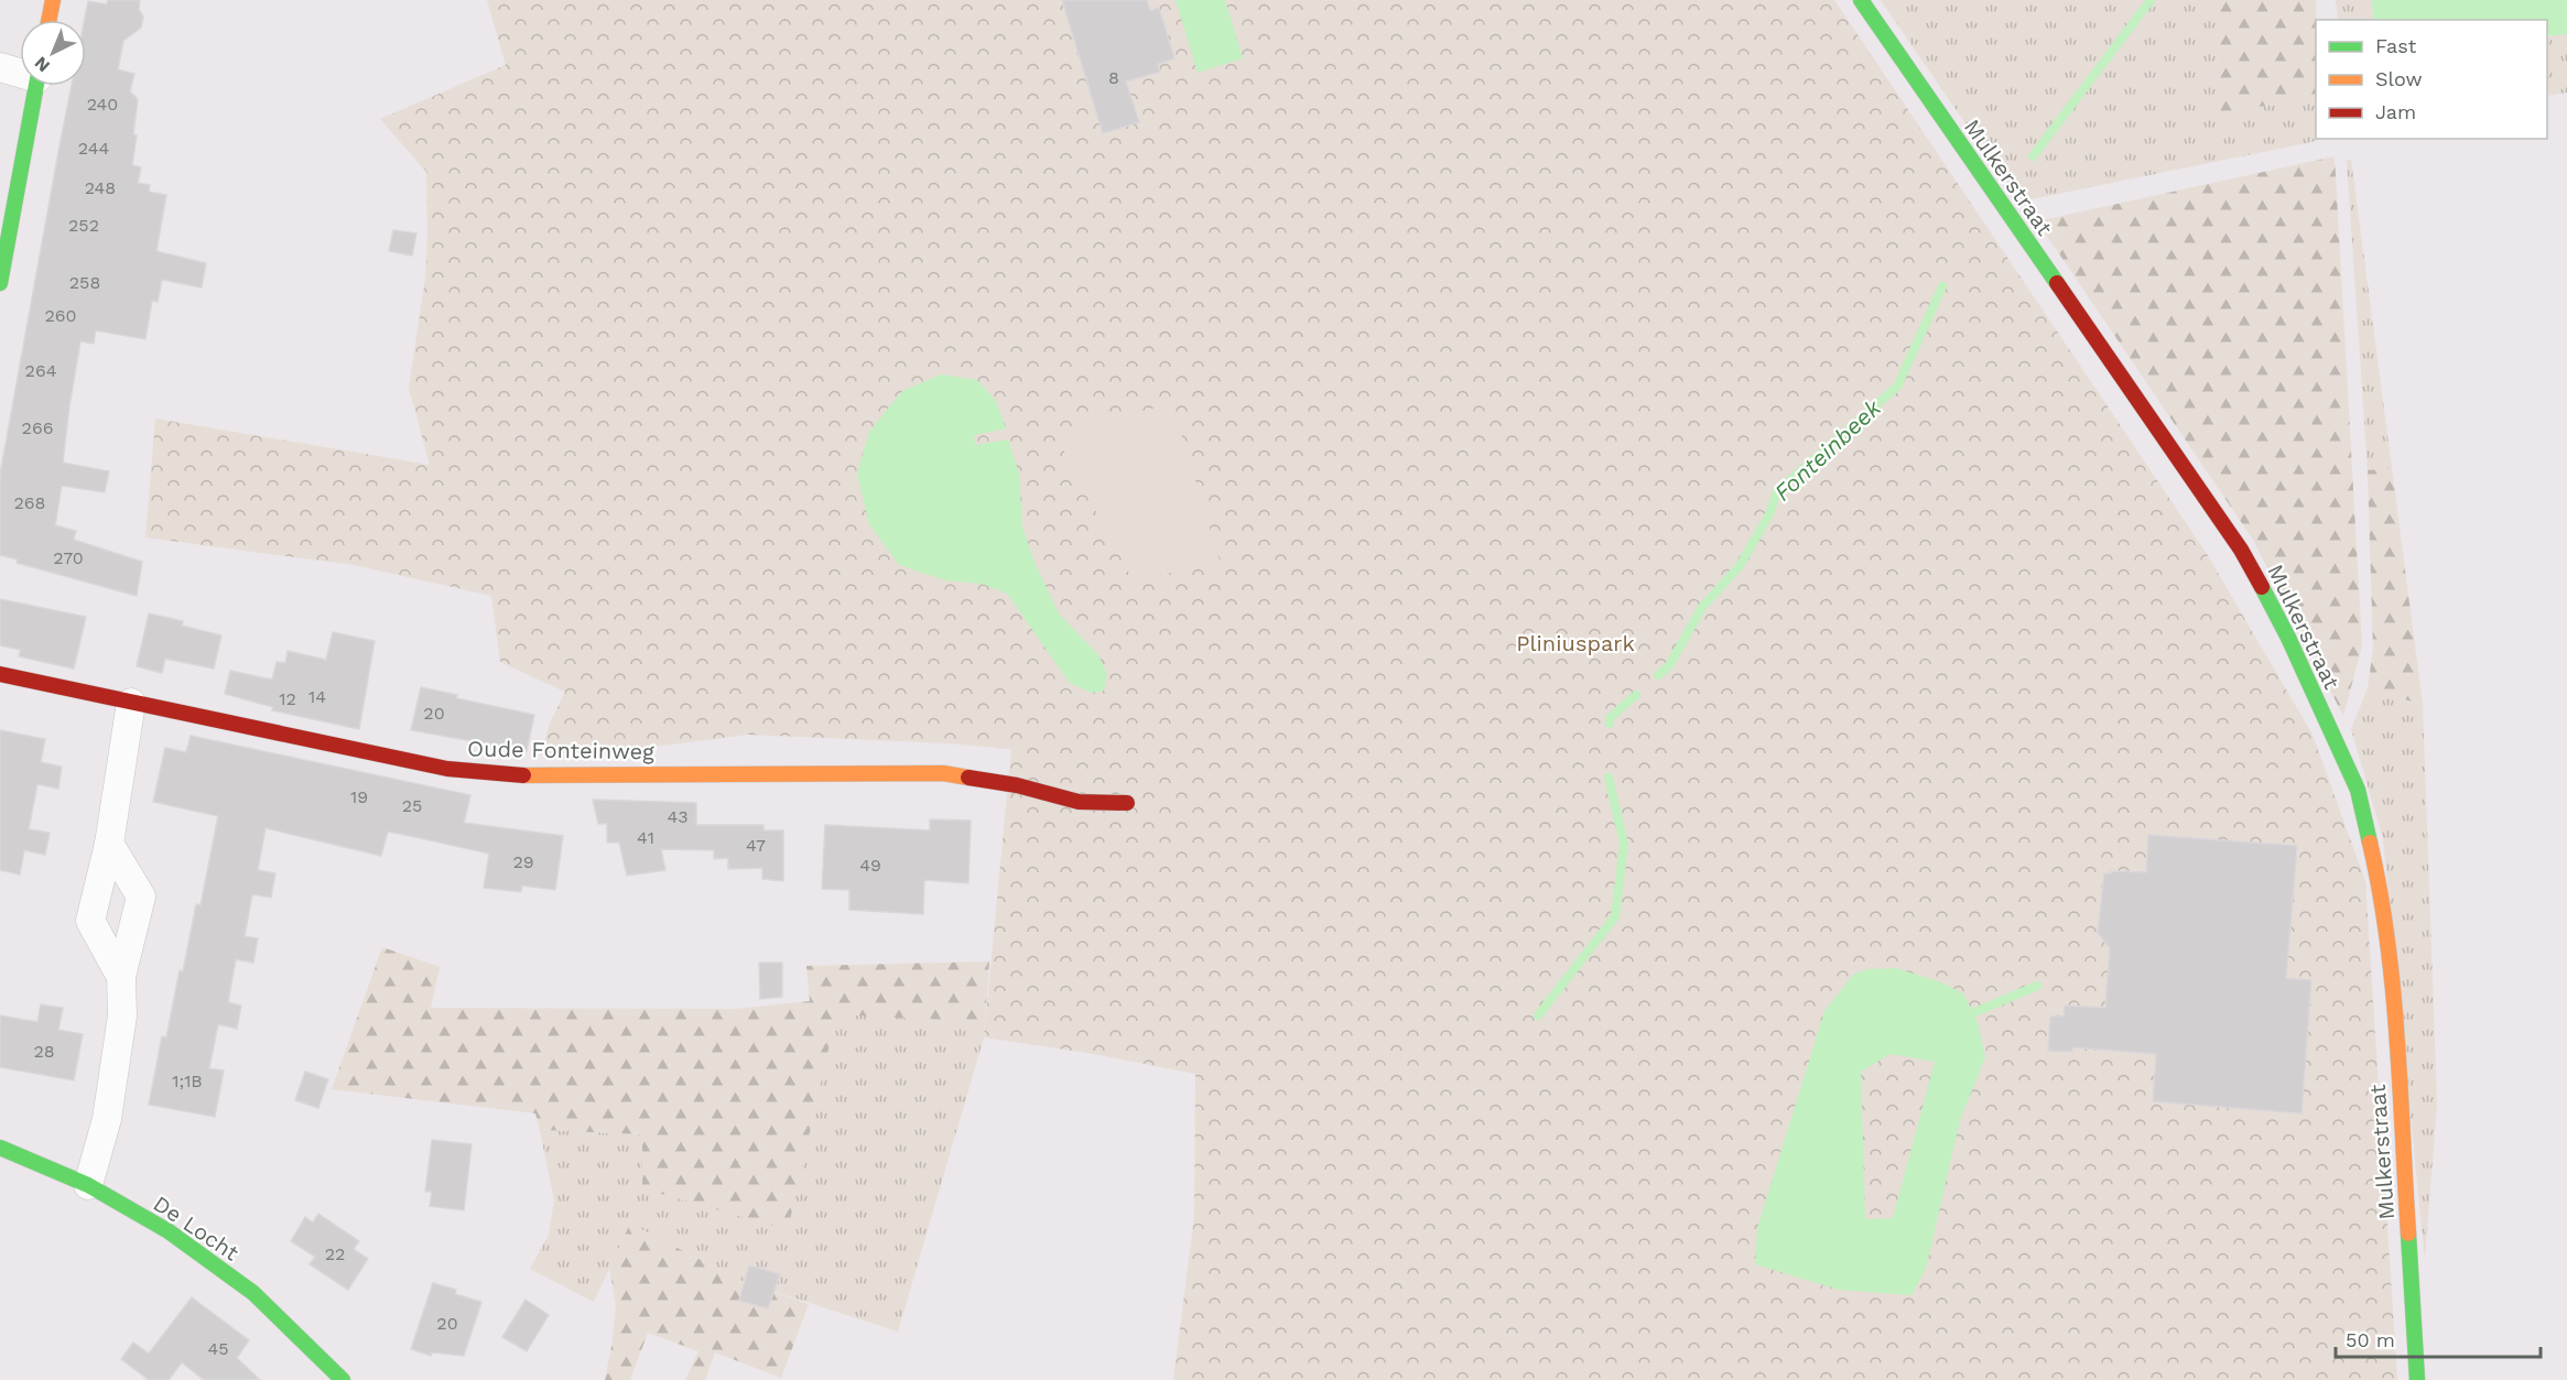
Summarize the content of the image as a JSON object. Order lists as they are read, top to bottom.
{
  "streets": {
    "street": ["Mulkerstraat", "Oude Fonteinweg", "De Locht"]
  },
  "water": ["Fonteinbeek"],
  "parks": ["Pliniuspark"],
  "house_numbers": [
    "8",
    "240",
    "244",
    "248",
    "252",
    "258",
    "260",
    "264",
    "266",
    "268",
    "270",
    "14",
    "12",
    "20",
    "19",
    "25",
    "43",
    "41",
    "47",
    "29",
    "49",
    "28",
    "1;1B",
    "22",
    "20",
    "45"
  ],
  "legend": ["Fast", "Slow", "Jam"],
  "scale_bar": "50 m",
  "north": "bottom left"
}
